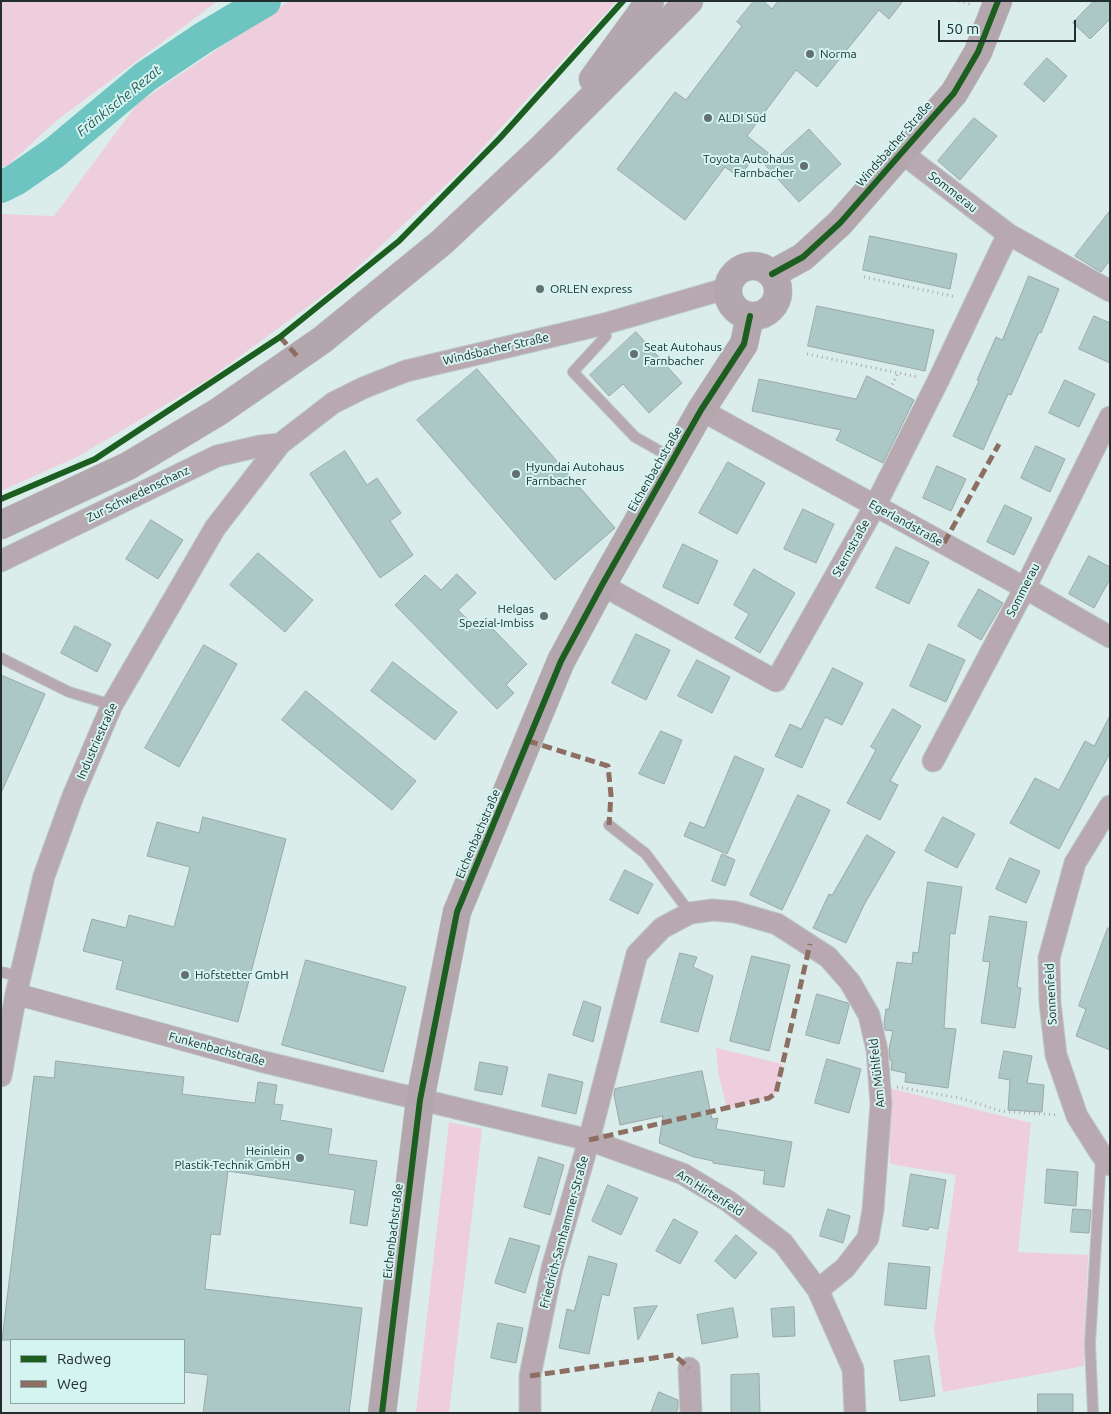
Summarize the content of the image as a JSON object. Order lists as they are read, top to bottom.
{
  "streets": {
    "street": [
      "Windsbacher Straße",
      "Sommerau",
      "Eichenbachstraße",
      "Zur Schwedenschanz",
      "Egerlandstraße",
      "Sternstraße",
      "Industriestraße",
      "Sonnenfeld",
      "Funkenbachstraße",
      "Am Mühlfeld",
      "Am Hirtenfeld",
      "Friedrich-Samhammer-Straße"
    ]
  },
  "crossings": [
    ["Windsbacher Straße", "Sommerau"],
    ["Windsbacher Straße", "Eichenbachstraße"],
    ["Windsbacher Straße", "Zur Schwedenschanz"],
    ["Windsbacher Straße", "Industriestraße"],
    ["Sommerau", "Egerlandstraße"],
    ["Sommerau", "Sternstraße"],
    ["Eichenbachstraße", "Egerlandstraße"],
    ["Eichenbachstraße", "Sternstraße"],
    ["Eichenbachstraße", "Funkenbachstraße"],
    ["Eichenbachstraße", "Am Hirtenfeld"],
    ["Zur Schwedenschanz", "Industriestraße"],
    ["Egerlandstraße", "Sternstraße"],
    ["Industriestraße", "Funkenbachstraße"],
    ["Funkenbachstraße", "Am Hirtenfeld"],
    ["Am Mühlfeld", "Am Hirtenfeld"],
    ["Am Mühlfeld", "Friedrich-Samhammer-Straße"],
    ["Am Hirtenfeld", "Friedrich-Samhammer-Straße"]
  ],
  "water": ["Fränkische Rezat"],
  "places": [
    "Norma",
    "ALDI Süd",
    "Toyota Autohaus Farnbacher",
    "ORLEN express",
    "Seat Autohaus Farnbacher",
    "Hyundai Autohaus Farnbacher",
    "Helgas Spezial-Imbiss",
    "Hofstetter GmbH",
    "Heinlein Plastik-Technik GmbH"
  ],
  "legend": ["Radweg", "Weg"],
  "scale_bar": "50 m"
}
